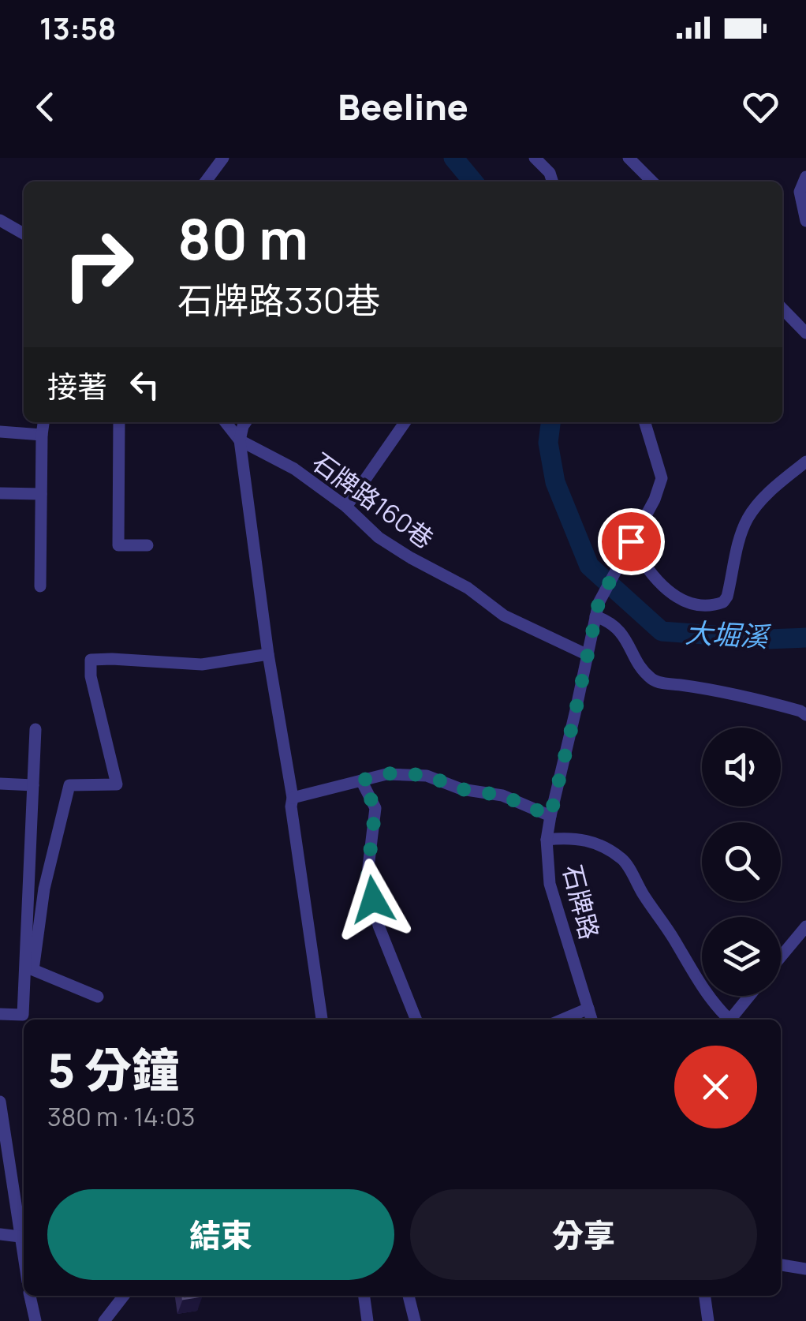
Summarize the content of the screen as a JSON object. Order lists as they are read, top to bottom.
{
  "streets": {
    "street": ["石牌路160巷", "石牌路"]
  },
  "crossings": [
    ["石牌路160巷", "石牌路"]
  ],
  "water": ["大堀溪"],
  "page": {
    "status": "13:58",
    "header": "Beeline",
    "turn": ["80 m", "石牌路330巷"],
    "then": "接著",
    "heading": ["5 分鐘", "380 m · 14:03"],
    "buttons": ["結束", "分享"]
  }
}
